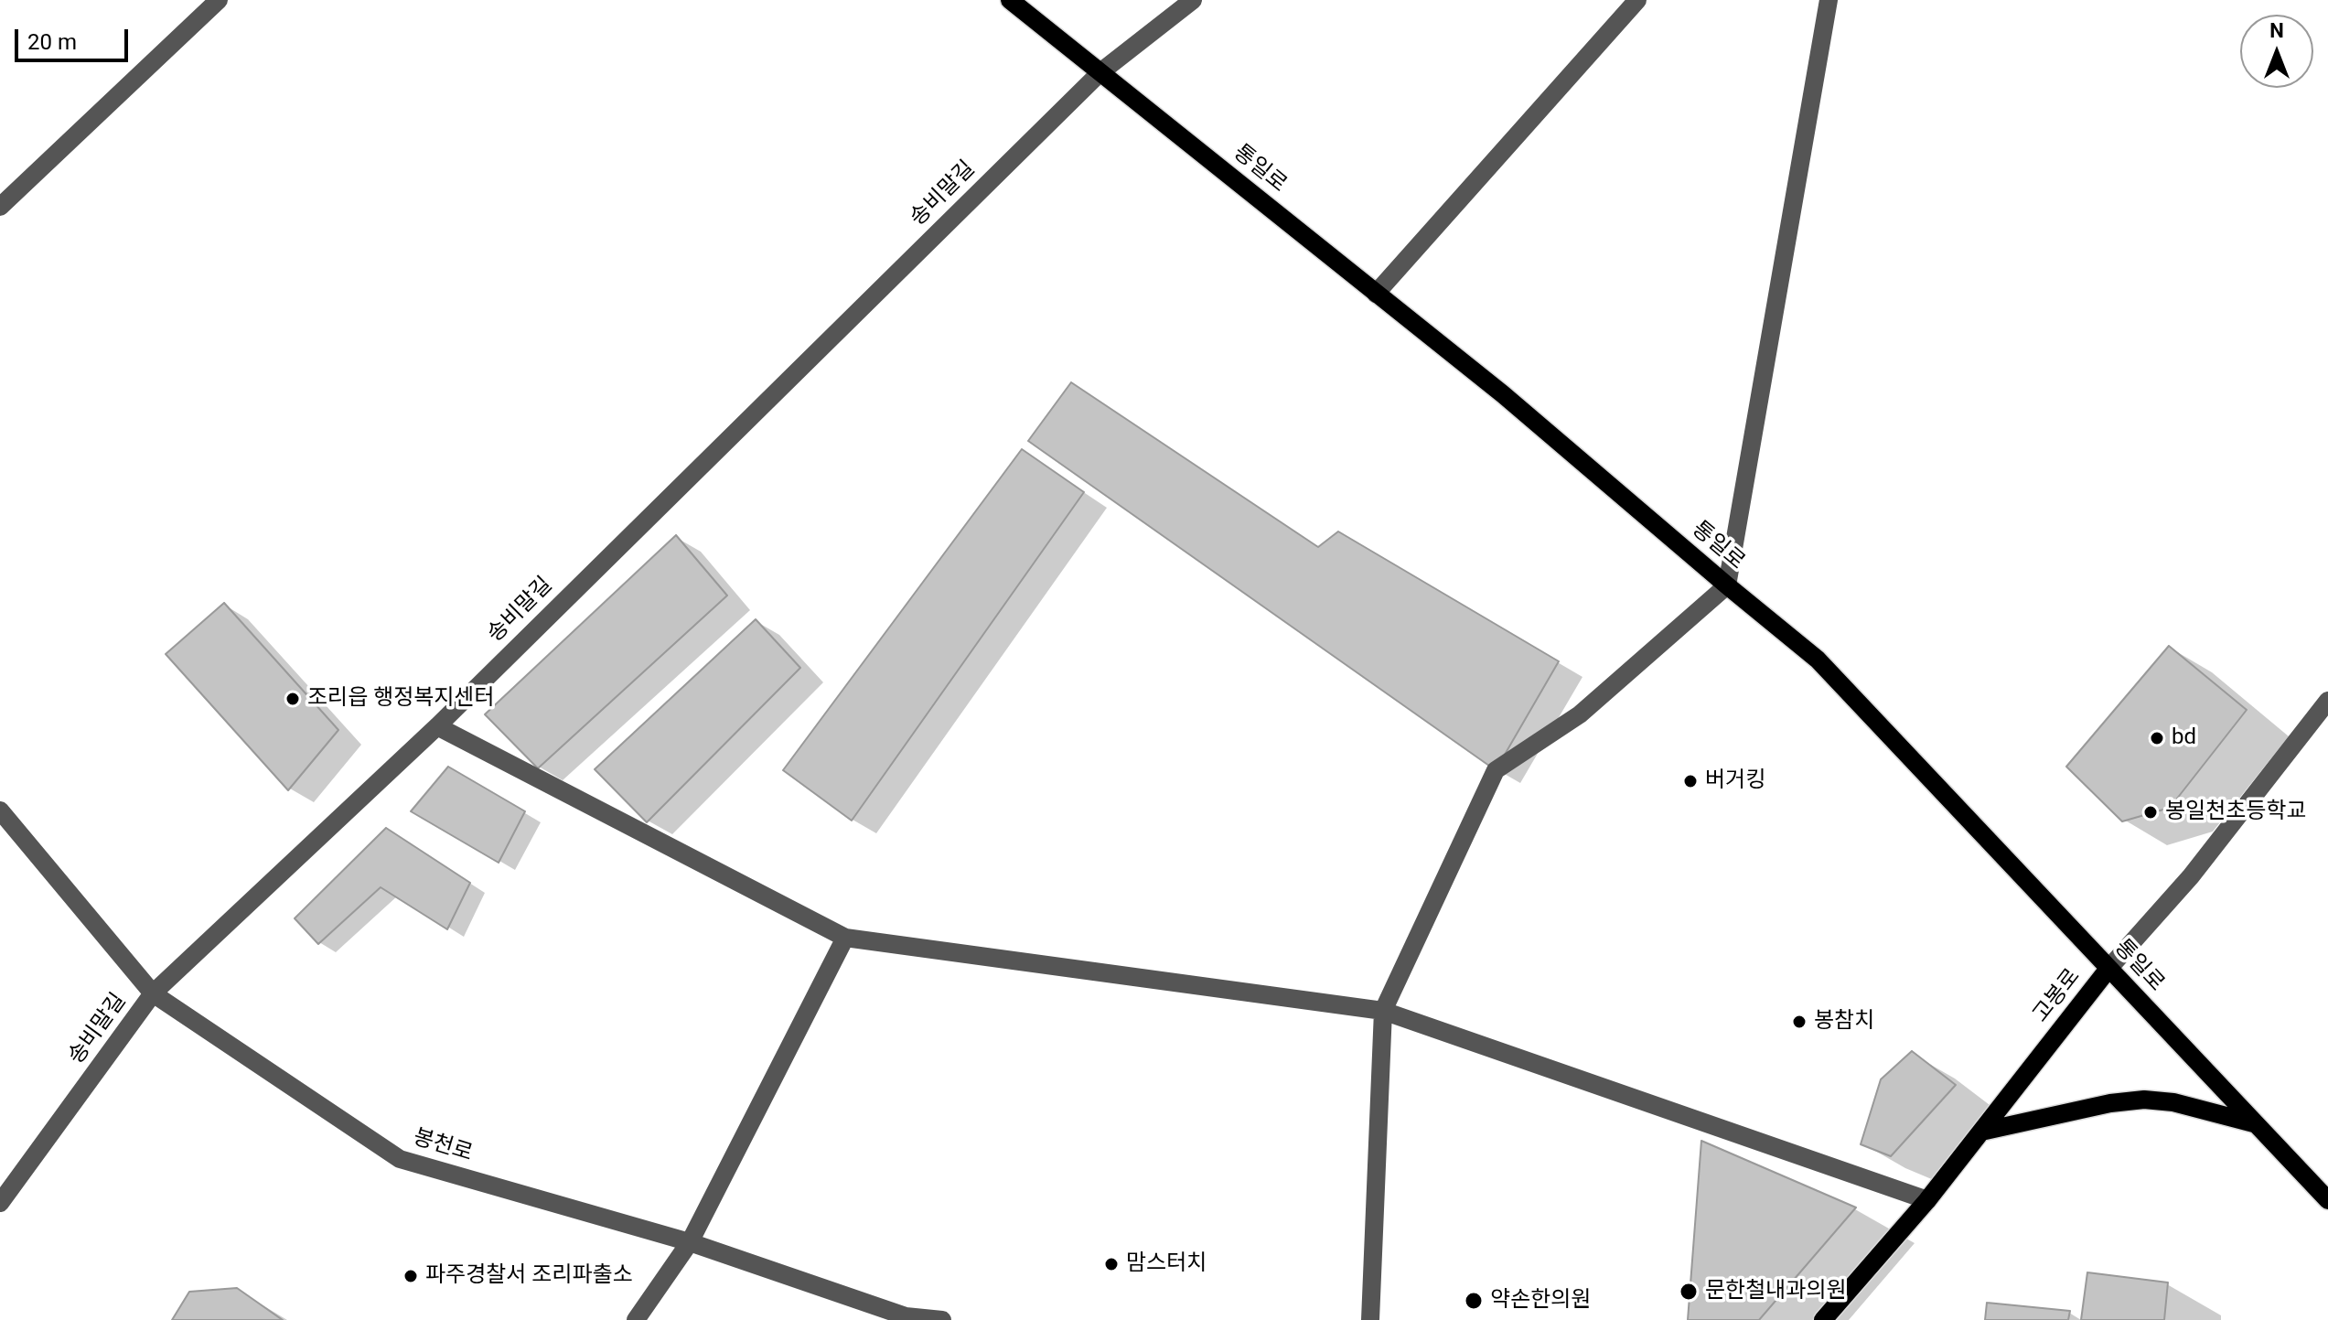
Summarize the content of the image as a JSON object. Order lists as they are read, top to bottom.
{
  "streets": {
    "main road": ["통일로", "고봉로"],
    "street": ["송비말길", "봉천로"]
  },
  "crossings": [
    ["통일로", "송비말길"],
    ["통일로", "고봉로"],
    ["송비말길", "봉천로"]
  ],
  "places": [
    "조리읍 행정복지센터",
    "bd",
    "버거킹",
    "봉일천초등학교",
    "봉참치",
    "맘스터치",
    "파주경찰서 조리파출소",
    "문한철내과의원",
    "약손한의원"
  ],
  "scale_bar": "20 m",
  "north": "top"
}
